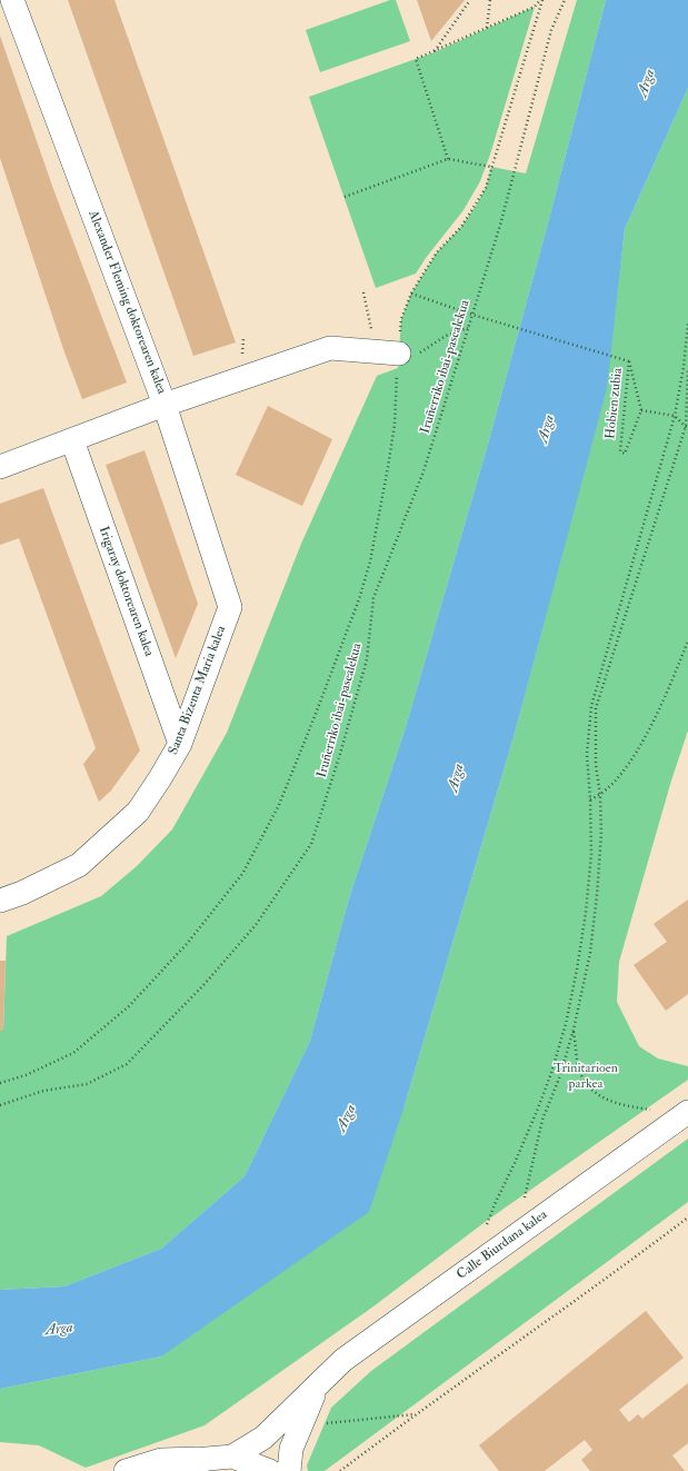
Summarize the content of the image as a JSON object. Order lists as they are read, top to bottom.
{
  "streets": {
    "street": [
      "Alexander Fleming doktorearen kalea",
      "Irigaray doktorearen kalea",
      "Santa Bizenta Maria kalea",
      "Calle Biurdana kalea"
    ],
    "path": ["Iruñerriko ibai-pasealekua", "Hobien zubia"]
  },
  "crossings": [
    ["Alexander Fleming doktorearen kalea", "Santa Bizenta Maria kalea"],
    ["Iruñerriko ibai-pasealekua", "Hobien zubia"],
    ["Irigaray doktorearen kalea", "Santa Bizenta Maria kalea"]
  ],
  "water": ["Arga"],
  "parks": ["Trinitarioen parkea"]
}
